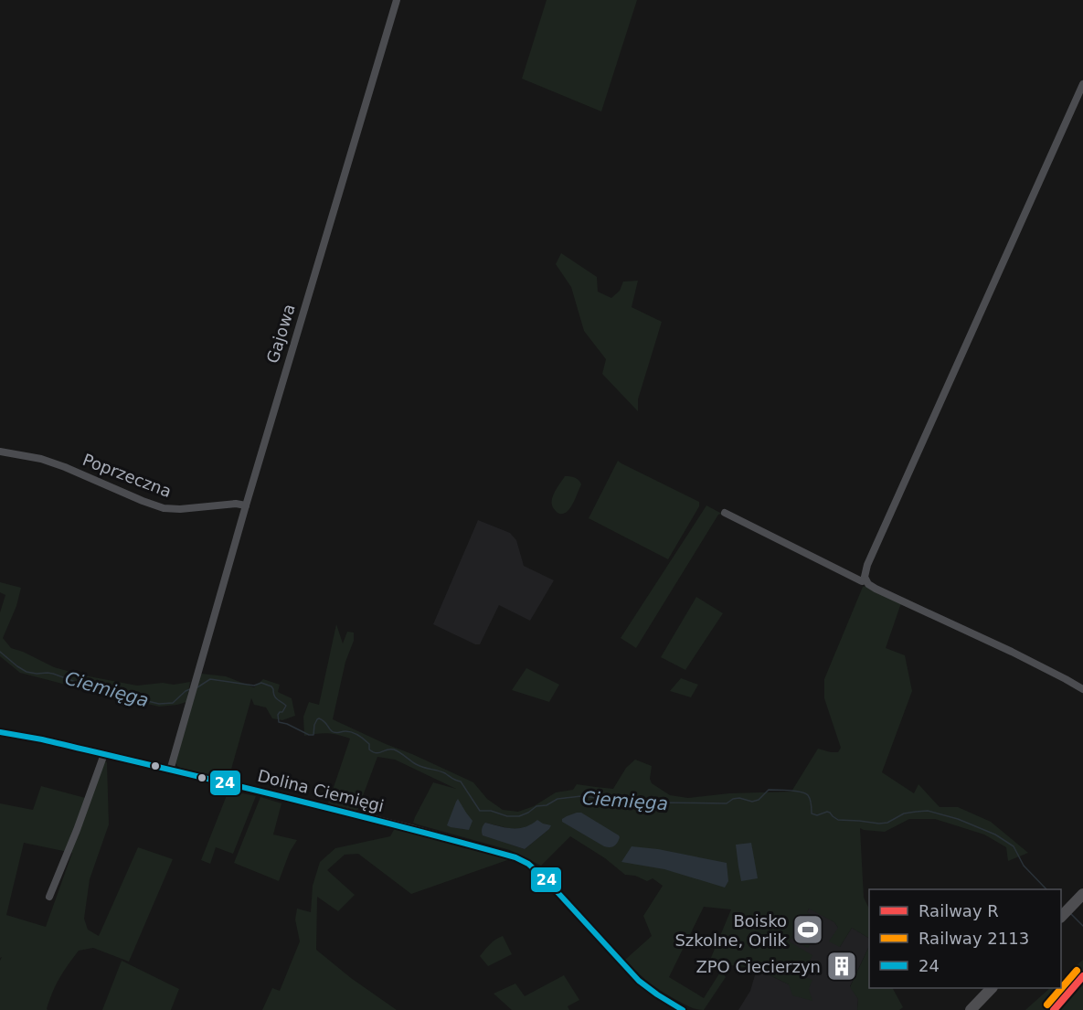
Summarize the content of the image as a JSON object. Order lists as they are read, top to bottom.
{
  "streets": {
    "street": ["Gajowa", "Poprzeczna", "Dolina Ciemięgi"]
  },
  "crossings": [
    ["Gajowa", "Poprzeczna"],
    ["Gajowa", "Dolina Ciemięgi"]
  ],
  "water": ["Ciemięga"],
  "places": {
    "sports": ["Boisko Szkolne, Orlik"],
    "building": ["ZPO Ciecierzyn"]
  },
  "lines": ["transit line 24", "rail line 2113", "rail line R"],
  "legend": ["Railway R", "Railway 2113", "24"]
}
